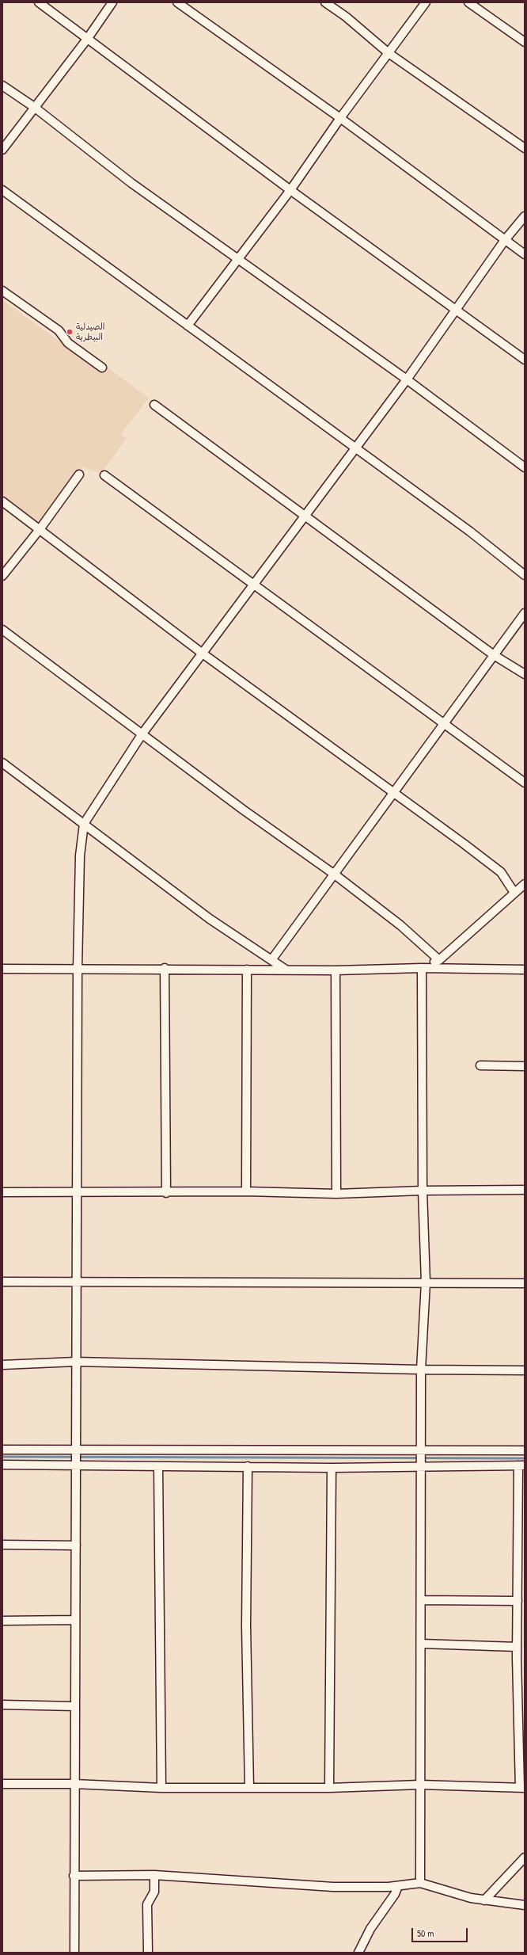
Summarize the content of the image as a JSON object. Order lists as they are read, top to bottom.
{
  "places": ["الصيدلية البيطرية"],
  "scale_bar": "50 m"
}
